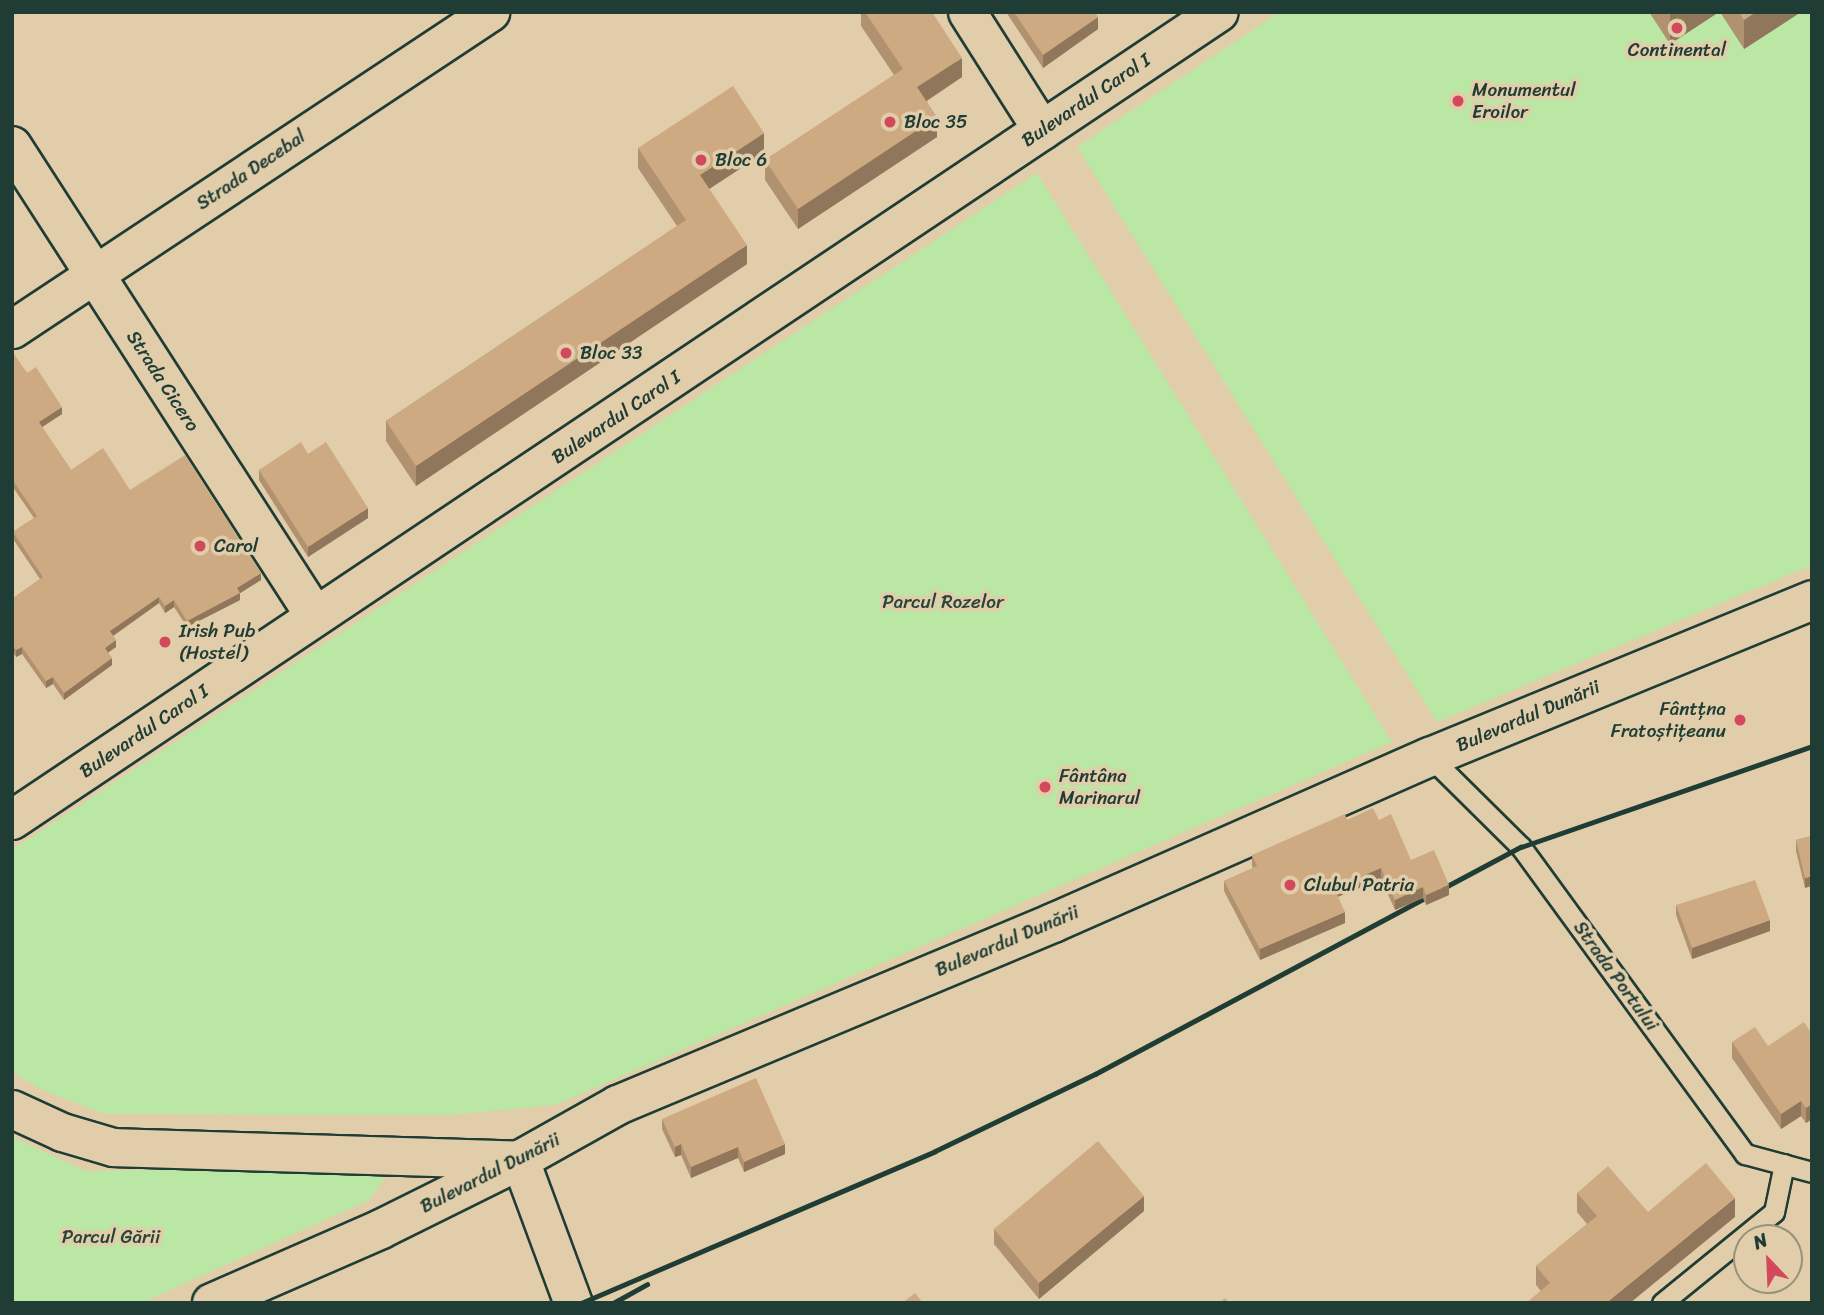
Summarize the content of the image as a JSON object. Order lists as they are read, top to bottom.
{
  "streets": {
    "street": [
      "Bulevardul Carol I",
      "Strada Decebal",
      "Strada Cicero",
      "Bulevardul Dunării"
    ],
    "lane": ["Strada Portului"]
  },
  "crossings": [
    ["Bulevardul Carol I", "Strada Cicero"],
    ["Strada Decebal", "Strada Cicero"],
    ["Bulevardul Dunării", "Strada Portului"]
  ],
  "parks": ["Parcul Rozelor", "Parcul Gării"],
  "places": [
    "Continental",
    "Monumentul Eroilor",
    "Bloc 35",
    "Bloc 6",
    "Bloc 33",
    "Carol",
    "Irish Pub (Hostel)",
    "Fântțna Fratoștițeanu",
    "Fântâna Marinarul",
    "Clubul Patria"
  ],
  "north": "top left"
}
